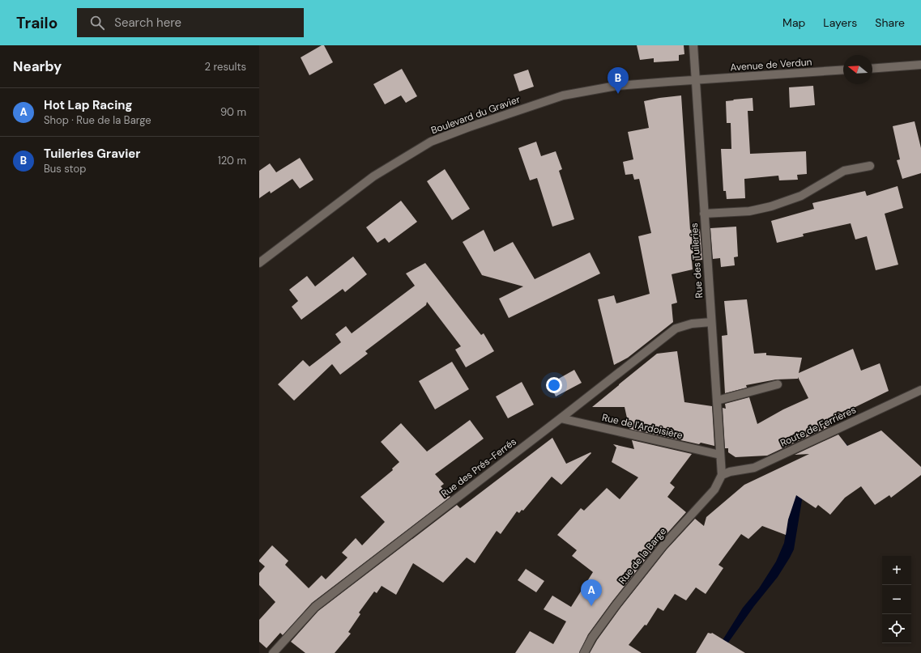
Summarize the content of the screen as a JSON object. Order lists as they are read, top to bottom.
{
  "streets": {
    "street": [
      "Avenue de Verdun",
      "Boulevard du Gravier",
      "Rue des Tuileries",
      "Rue de l'Ardoisière",
      "Route de Ferrières",
      "Rue des Prés-Ferrés",
      "Rue de la Barge"
    ]
  },
  "crossings": [
    ["Avenue de Verdun", "Boulevard du Gravier"],
    ["Avenue de Verdun", "Rue des Tuileries"],
    ["Boulevard du Gravier", "Rue des Tuileries"],
    ["Rue des Tuileries", "Rue de l'Ardoisière"],
    ["Rue des Tuileries", "Route de Ferrières"],
    ["Rue des Tuileries", "Rue des Prés-Ferrés"],
    ["Rue des Tuileries", "Rue de la Barge"],
    ["Rue de l'Ardoisière", "Rue des Prés-Ferrés"],
    ["Route de Ferrières", "Rue de la Barge"]
  ],
  "north": "left",
  "page": {
    "header": "Trailo",
    "search": "Search here",
    "nav": ["Map", "Layers", "Share"],
    "heading": ["Nearby", "2 results"],
    "pins": ["B", "A"],
    "list": [
      {
        "mark": "A",
        "name": "Hot Lap Racing",
        "note": "Shop · Rue de la Barge",
        "value": "90 m"
      },
      {
        "mark": "B",
        "name": "Tuileries Gravier",
        "note": "Bus stop",
        "value": "120 m"
      }
    ],
    "map_buttons": ["+", "−"]
  }
}
